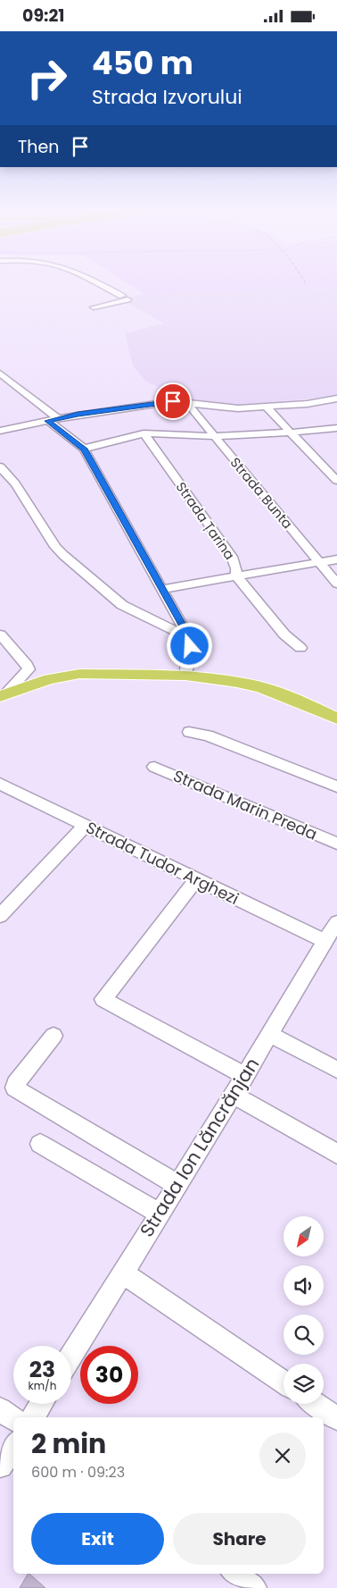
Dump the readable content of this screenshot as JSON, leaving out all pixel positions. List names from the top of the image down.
{
  "streets": {
    "street": [
      "Strada Bunta",
      "Strada Țarina",
      "Strada Marin Preda",
      "Strada Tudor Arghezi",
      "Strada Ion Lăncrănjan"
    ]
  },
  "crossings": [
    ["Strada Tudor Arghezi", "Strada Ion Lăncrănjan"]
  ],
  "north": "bottom left",
  "page": {
    "status": "09:21",
    "turn": ["450 m", "Strada Izvorului"],
    "then": "Then",
    "speed": "23 km/h",
    "limit": "30",
    "heading": ["2 min", "600 m · 09:23"],
    "buttons": ["Exit", "Share"]
  }
}
